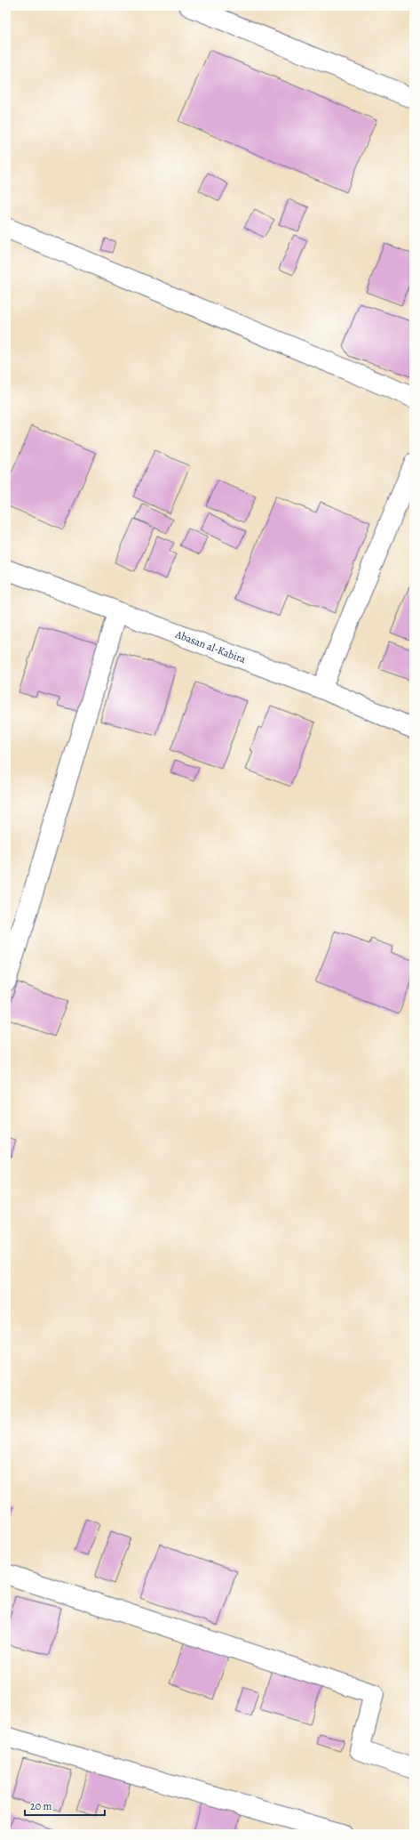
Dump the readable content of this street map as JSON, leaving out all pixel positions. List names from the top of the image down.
{
  "streets": {
    "street": ["Abasan al-Kabira"]
  },
  "scale_bar": "20 m"
}
